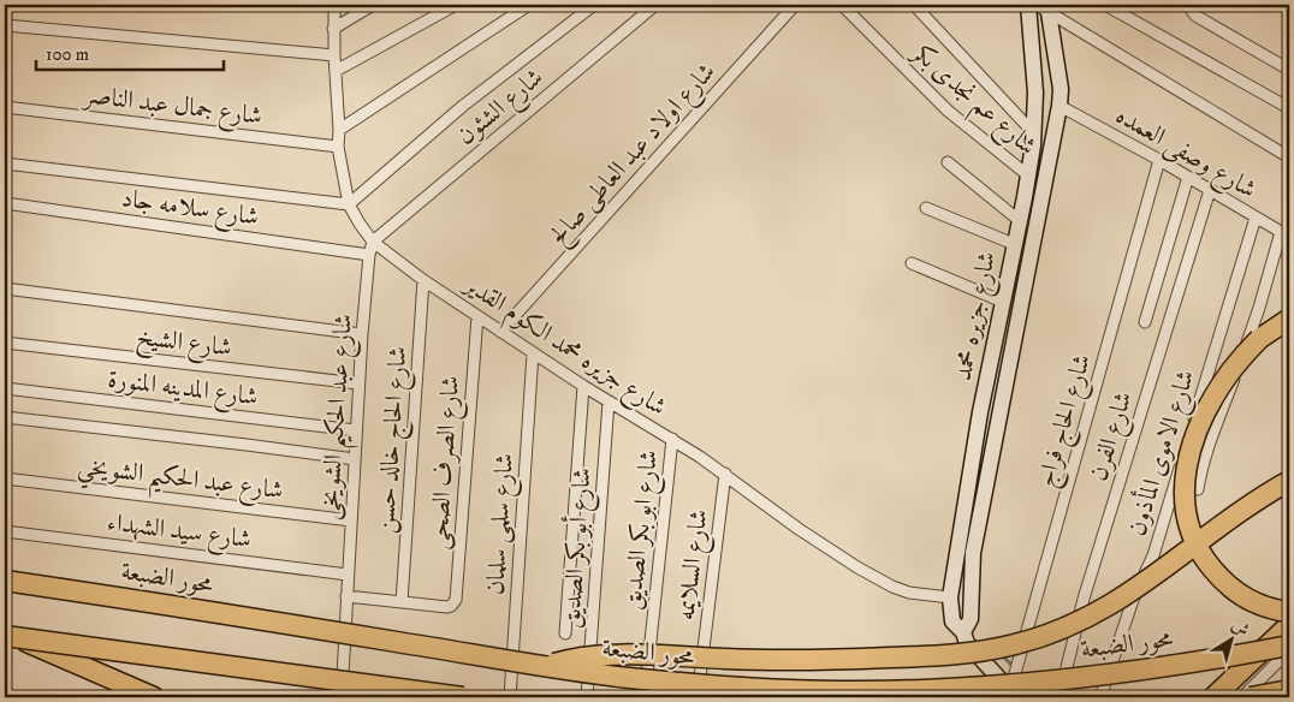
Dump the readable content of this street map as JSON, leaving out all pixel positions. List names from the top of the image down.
{
  "streets": {
    "highway": ["محور الضبعة"],
    "main road": ["شارع جزيره محمد"],
    "street": [
      "شارع عم نجدى بكر",
      "شارع جمال عبد الناصر",
      "شارع الشئون",
      "شارع وصفى العمده",
      "شارع اولاد عبد العاطى صالح",
      "شارع سلامه جاد",
      "شارع الشيخ",
      "شارع جزيره محمد الكوم القدير",
      "شارع المدينه المنورة",
      "شارع عبد الحكيم الشويخى",
      "شارع الحاج فراج",
      "شارع الفرن",
      "شارع الحاج خالد حسن",
      "شارع الاموى المأذون",
      "شارع الصرف الصحى",
      "شارع عبد الحكيم الشويخي",
      "شارع سلمى سلمان",
      "شارع ابو بكر الصديق",
      "شارع سيد الشهداء",
      "شارع أبو بكر الصديق",
      "شارع السلايمه"
    ]
  },
  "crossings": [
    ["شارع عم نجدى بكر", "شارع جزيره محمد"],
    ["شارع جمال عبد الناصر", "شارع جزيره محمد الكوم القدير"],
    ["شارع الشئون", "شارع جزيره محمد الكوم القدير"],
    ["شارع الشئون", "شارع عبد الحكيم الشويخى"],
    ["شارع وصفى العمده", "شارع جزيره محمد"],
    ["شارع وصفى العمده", "شارع الحاج فراج"],
    ["شارع وصفى العمده", "شارع الفرن"],
    ["شارع وصفى العمده", "شارع الاموى المأذون"],
    ["شارع اولاد عبد العاطى صالح", "شارع جزيره محمد الكوم القدير"],
    ["شارع سلامه جاد", "شارع عبد الحكيم الشويخى"],
    ["شارع جزيره محمد", "شارع جزيره محمد الكوم القدير"],
    ["شارع جزيره محمد", "شارع الحاج فراج"],
    ["شارع الشيخ", "شارع عبد الحكيم الشويخى"],
    ["شارع جزيره محمد الكوم القدير", "شارع عبد الحكيم الشويخى"],
    ["شارع جزيره محمد الكوم القدير", "شارع الحاج خالد حسن"],
    ["شارع جزيره محمد الكوم القدير", "شارع الصرف الصحى"],
    ["شارع جزيره محمد الكوم القدير", "شارع سلمى سلمان"],
    ["شارع جزيره محمد الكوم القدير", "شارع ابو بكر الصديق"],
    ["شارع جزيره محمد الكوم القدير", "شارع أبو بكر الصديق"],
    ["شارع جزيره محمد الكوم القدير", "شارع السلايمه"],
    ["شارع المدينه المنورة", "شارع عبد الحكيم الشويخى"],
    ["شارع عبد الحكيم الشويخى", "شارع عبد الحكيم الشويخي"],
    ["شارع عبد الحكيم الشويخى", "شارع سيد الشهداء"],
    ["شارع الحاج خالد حسن", "شارع الصرف الصحى"]
  ],
  "scale_bar": "100 m",
  "north": "top right"
}
